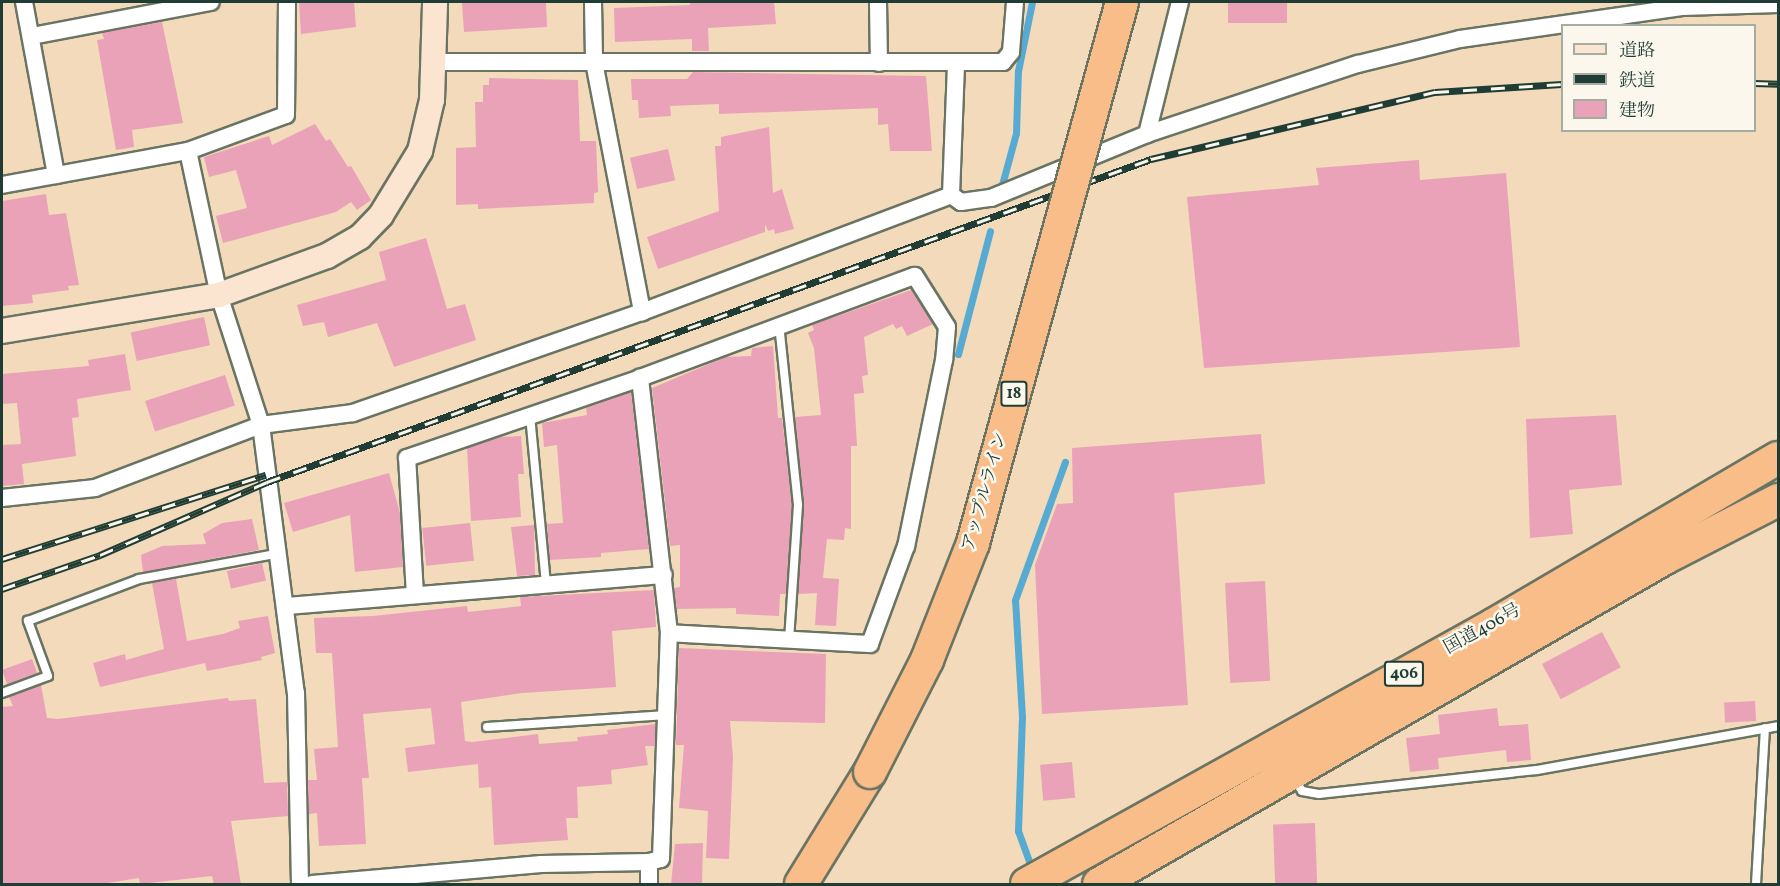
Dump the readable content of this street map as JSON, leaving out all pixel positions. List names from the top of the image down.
{
  "streets": {
    "highway": [
      "18",
      "アップルライン",
      "国道406号",
      "406"
    ]
  },
  "legend": ["道路", "鉄道", "建物"]
}
